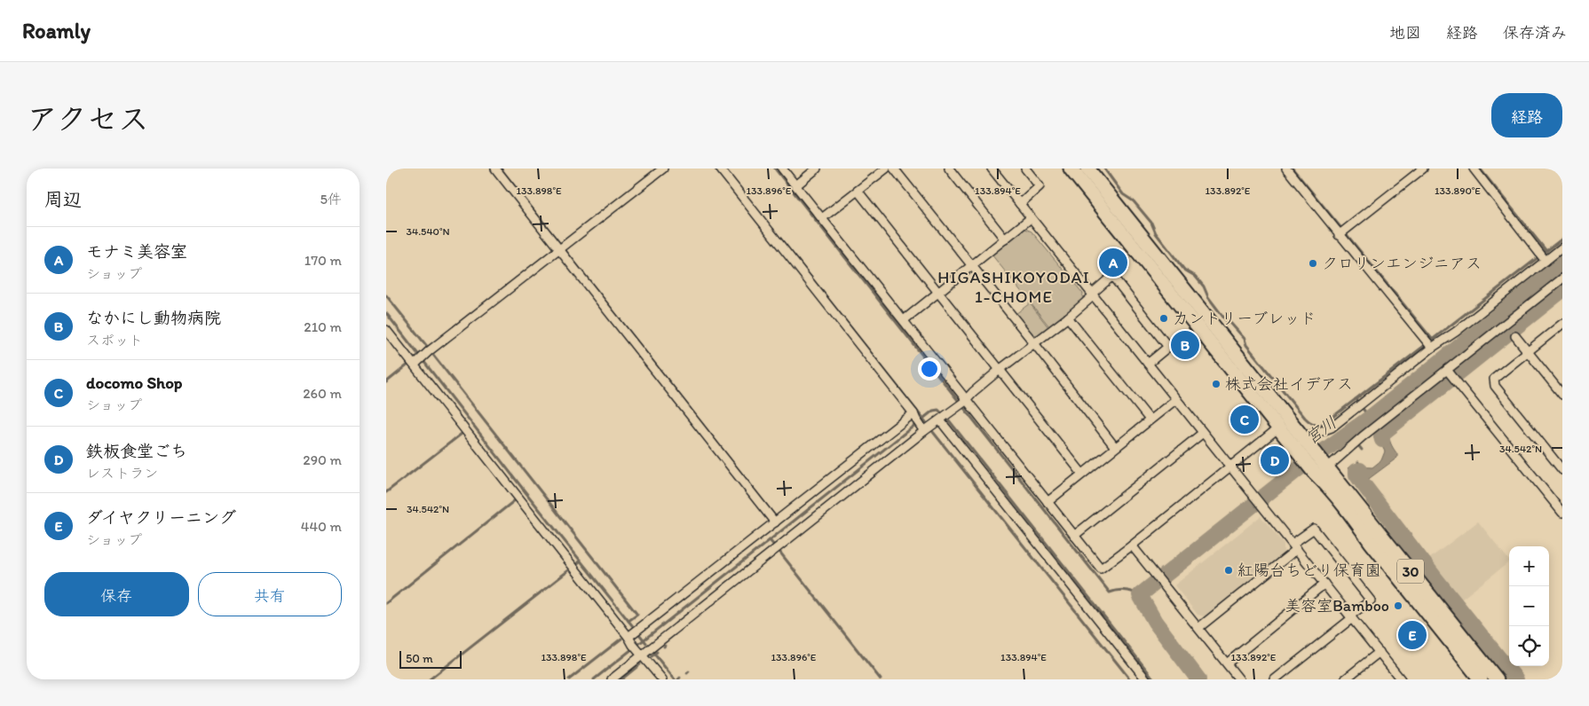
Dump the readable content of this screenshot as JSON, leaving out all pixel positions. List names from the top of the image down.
{
  "streets": {
    "highway": ["30"]
  },
  "districts": ["HIGASHIKOYODAI 1-CHOME"],
  "water": ["宮川"],
  "places": [
    "クロリンエンジニアス",
    "カントリーブレッド",
    "株式会社イデアス",
    "紅陽台ちどり保育園",
    "美容室Bamboo"
  ],
  "scale_bar": "50 m",
  "page": {
    "header": "Roamly",
    "nav": ["地図", "経路", "保存済み"],
    "title": "アクセス",
    "buttons": [
      "経路",
      ["保存", "共有"]
    ],
    "heading": ["周辺", "5件"],
    "list": [
      {
        "mark": "A",
        "name": "モナミ美容室",
        "note": "ショップ",
        "value": "170 m"
      },
      {
        "mark": "B",
        "name": "なかにし動物病院",
        "note": "スポット",
        "value": "210 m"
      },
      {
        "mark": "C",
        "name": "docomo Shop",
        "note": "ショップ",
        "value": "260 m"
      },
      {
        "mark": "D",
        "name": "鉄板食堂ごち",
        "note": "レストラン",
        "value": "290 m"
      },
      {
        "mark": "E",
        "name": "ダイヤクリーニング",
        "note": "ショップ",
        "value": "440 m"
      }
    ],
    "pins": [
      "A",
      "B",
      "C",
      "D",
      "E"
    ],
    "map_buttons": ["+", "−"],
    "scale": "50 m"
  },
  "coordinates": [
    "133.898°E",
    "133.896°E",
    "133.894°E",
    "133.892°E",
    "133.890°E",
    "34.540°N",
    "34.542°N"
  ]
}
